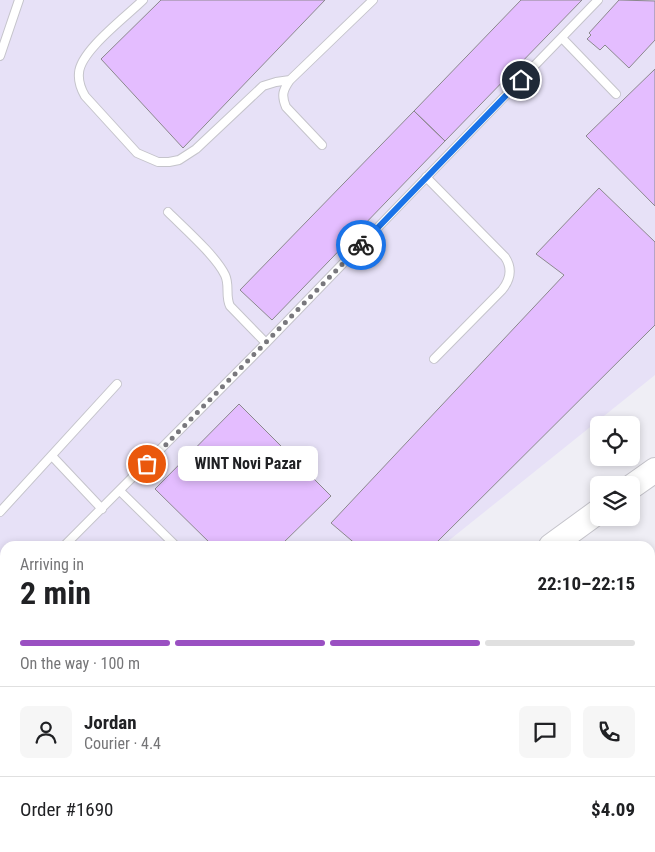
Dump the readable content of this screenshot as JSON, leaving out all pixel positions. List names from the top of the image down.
{
  "places": ["WINT Novi Pazar"],
  "page": {
    "bubble": "WINT Novi Pazar",
    "heading": ["2 min", "Arriving in", "22:10–22:15"],
    "panel": [
      "Jordan",
      "Courier · 4.4",
      "Order #1690",
      "$4.09"
    ],
    "bar": "On the way · 100 m"
  }
}
